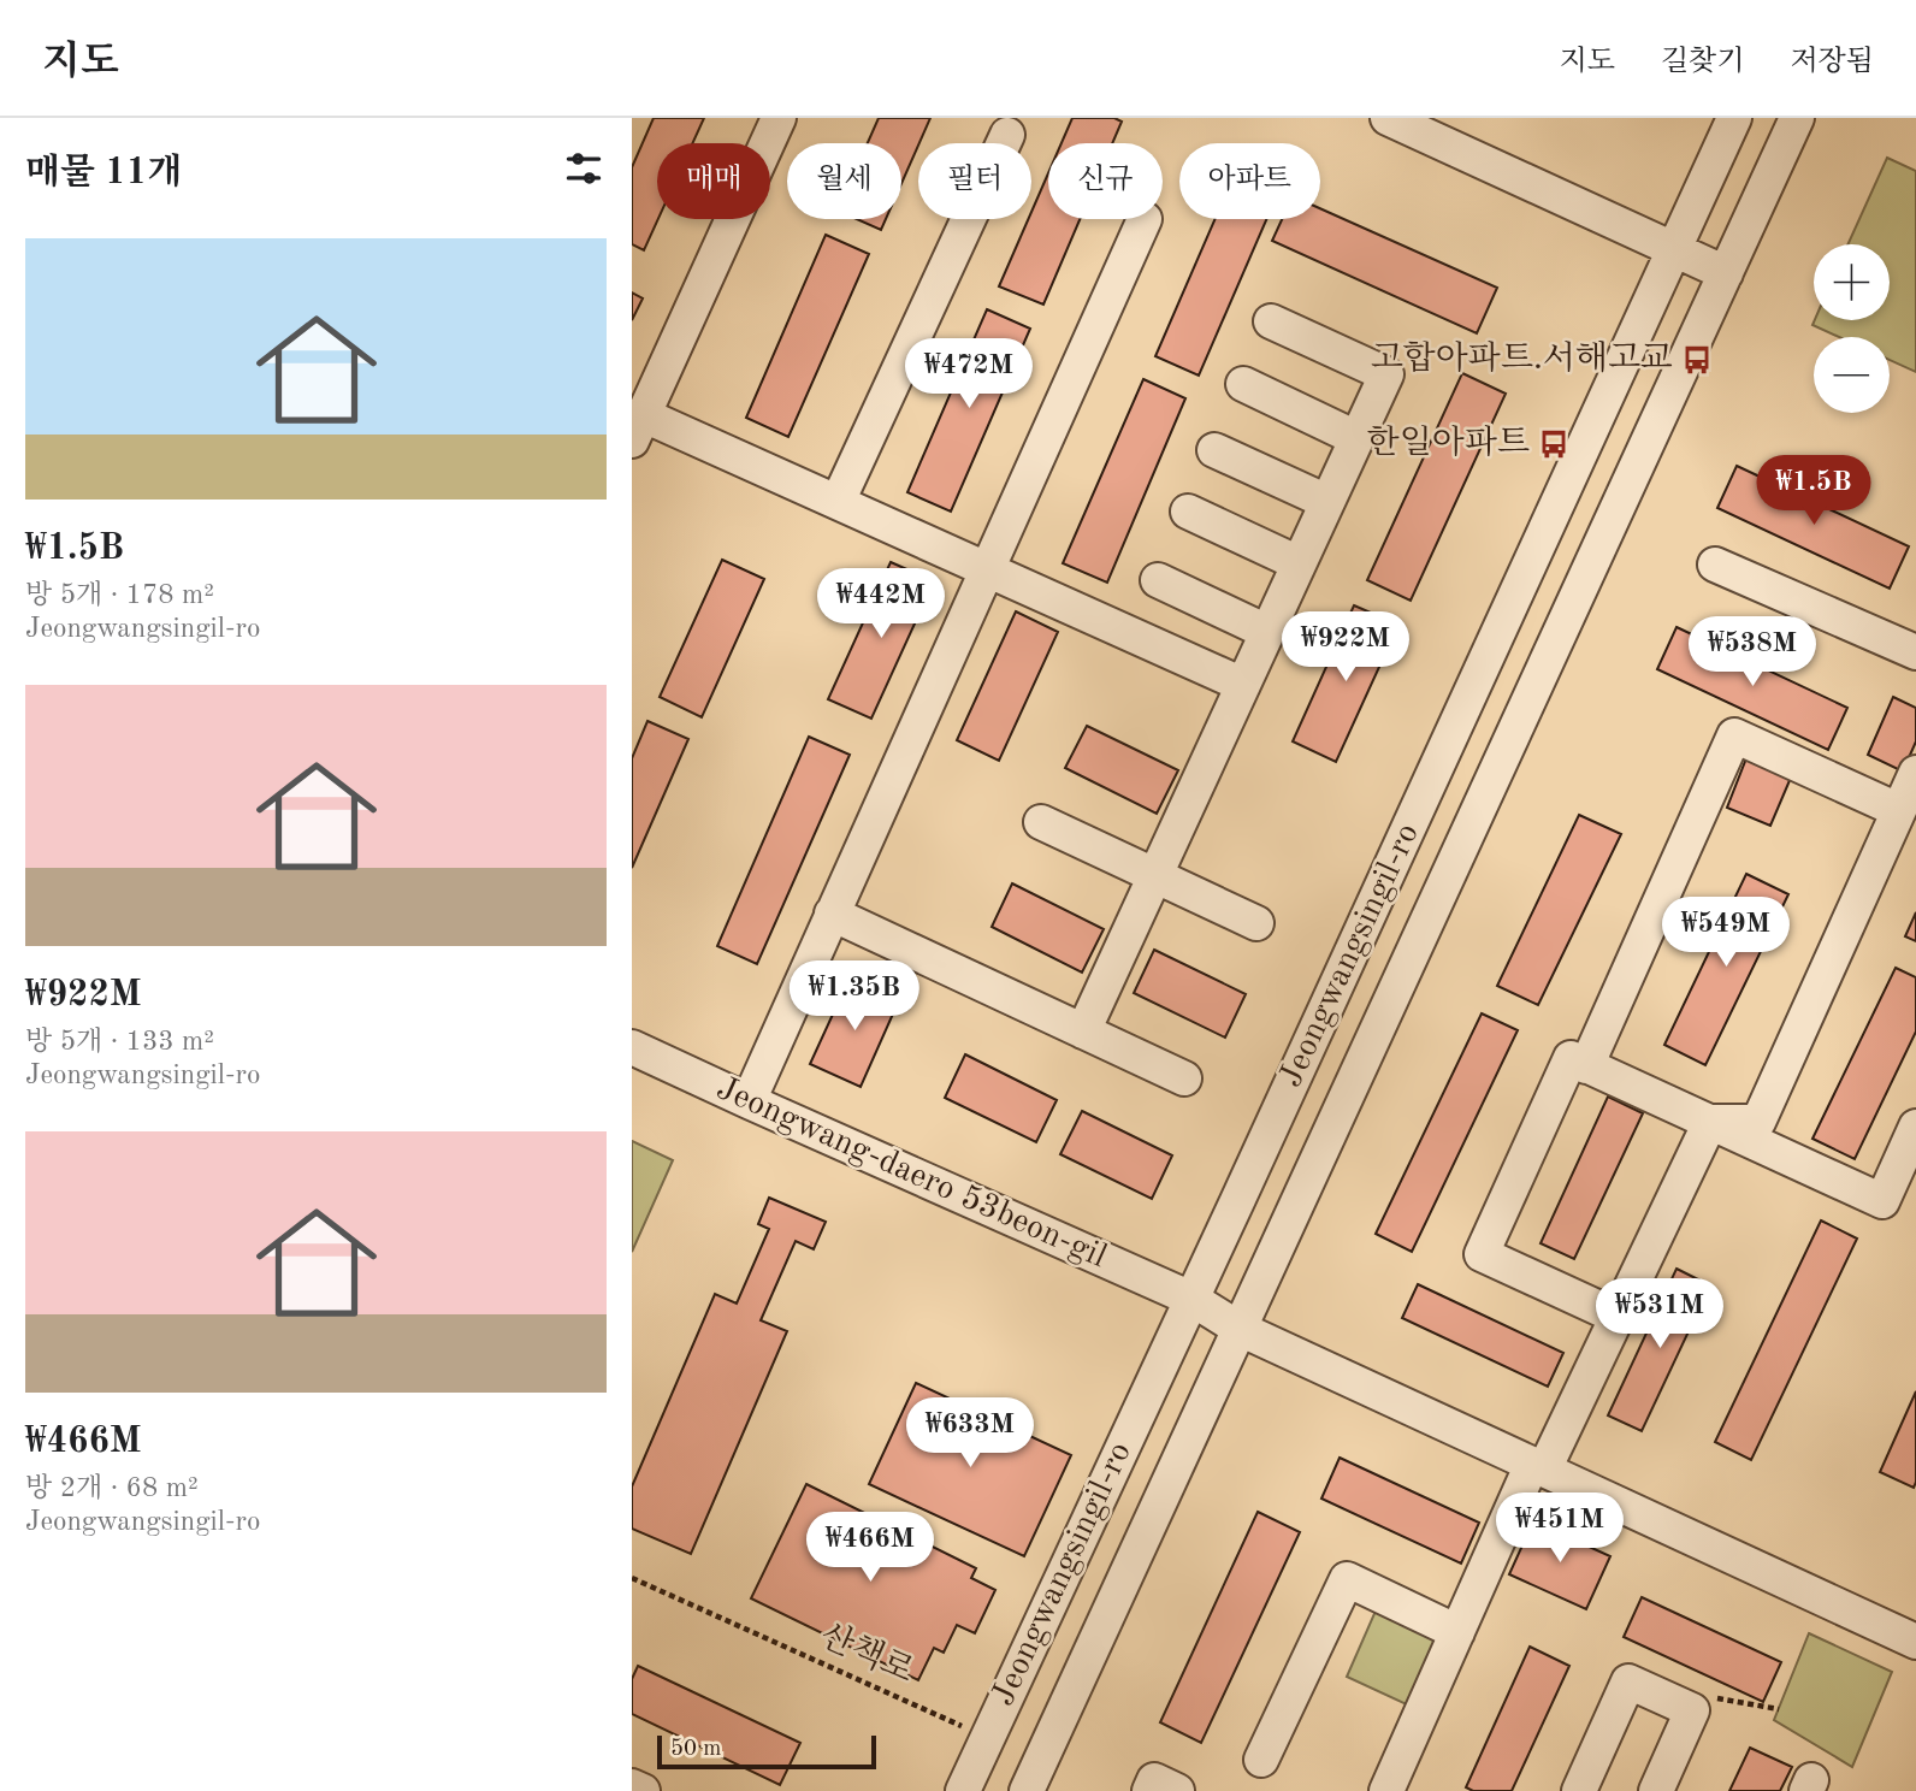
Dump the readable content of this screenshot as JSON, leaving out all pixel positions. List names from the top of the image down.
{
  "streets": {
    "street": ["Jeongwangsingil-ro", "Jeongwang-daero 53beon-gil"],
    "path": ["산책로"]
  },
  "crossings": [
    ["Jeongwangsingil-ro", "Jeongwang-daero 53beon-gil"],
    ["Jeongwangsingil-ro", "산책로"]
  ],
  "places": {
    "bus stop": ["고합아파트.서해고교", "한일아파트"]
  },
  "scale_bar": "50 m",
  "page": {
    "header": "지도",
    "nav": ["지도", "길찾기", "저장됨"],
    "heading": "매물 11개",
    "chip": [
      "매매",
      "월세",
      "필터",
      "신규",
      "아파트"
    ],
    "list": [
      {
        "name": "₩1.5B",
        "note": "방 5개 · 178 m² · Jeongwangsingil-ro"
      },
      {
        "name": "₩922M",
        "note": "방 5개 · 133 m² · Jeongwangsingil-ro"
      },
      {
        "name": "₩466M",
        "note": "방 2개 · 68 m² · Jeongwangsingil-ro"
      }
    ],
    "map_buttons": ["+", "−"],
    "price": [
      "₩472M",
      "₩1.5B",
      "₩442M",
      "₩922M",
      "₩538M",
      "₩549M",
      "₩1.35B",
      "₩531M",
      "₩633M",
      "₩451M",
      "₩466M"
    ],
    "scale": "50 m"
  }
}
